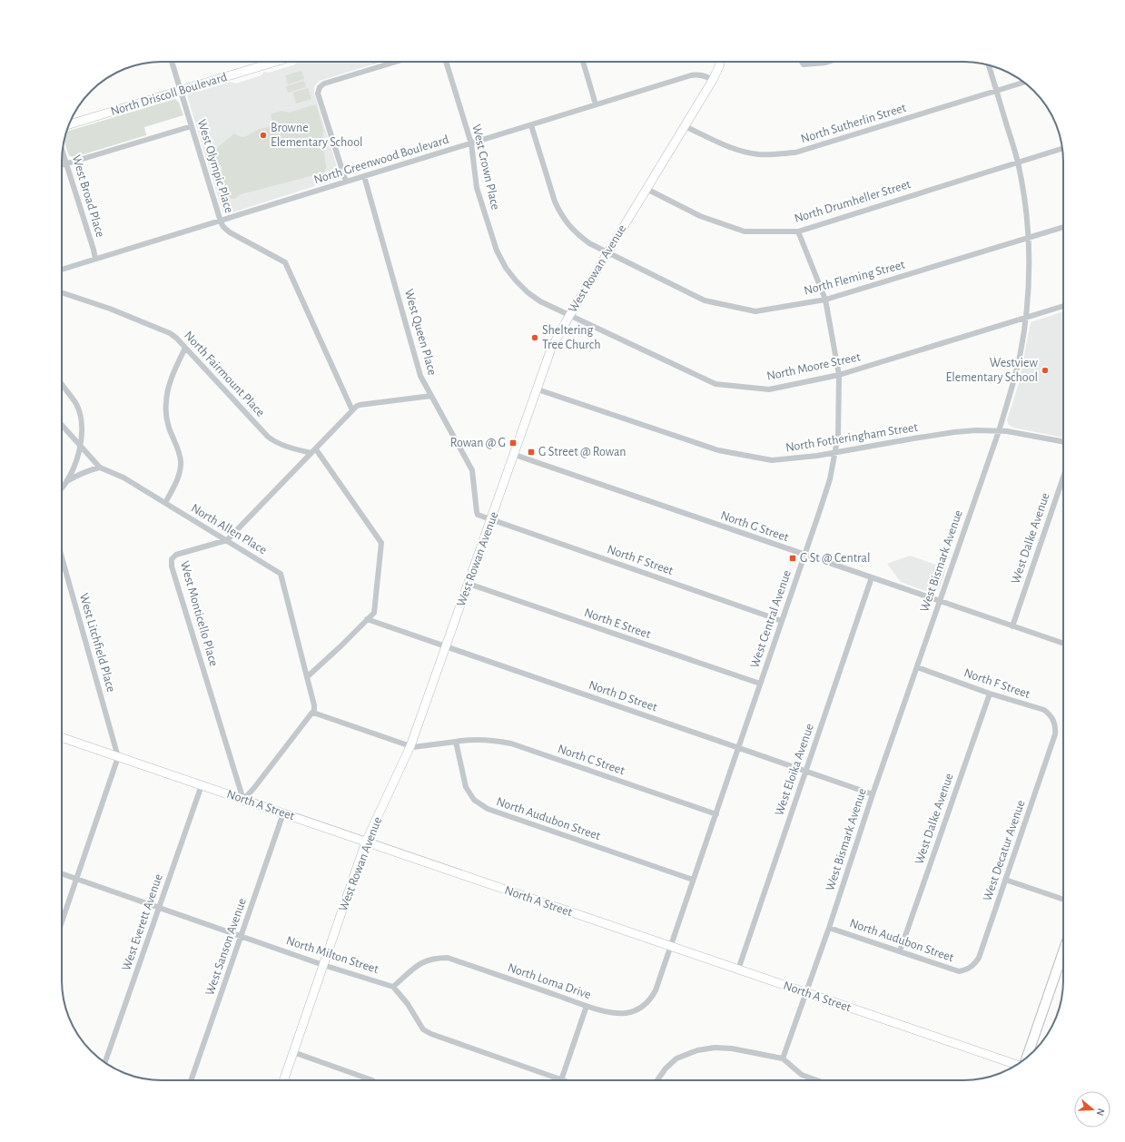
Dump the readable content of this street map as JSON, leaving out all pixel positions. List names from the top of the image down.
{
  "streets": {
    "street": [
      "North Driscoll Boulevard",
      "North Sutherlin Street",
      "North Greenwood Boulevard",
      "West Olympic Place",
      "West Crown Place",
      "West Broad Place",
      "North Drumheller Street",
      "West Rowan Avenue",
      "North Fleming Street",
      "West Queen Place",
      "North Moore Street",
      "North Fairmount Place",
      "North Fotheringham Street",
      "North G Street",
      "North Allen Place",
      "West Dalke Avenue",
      "North F Street",
      "West Bismark Avenue",
      "West Monticello Place",
      "West Central Avenue",
      "North E Street",
      "West Litchfield Place",
      "North D Street",
      "North C Street",
      "West Eloika Avenue",
      "North A Street",
      "North Audubon Street",
      "West Decatur Avenue",
      "West Everett Avenue",
      "West Sanson Avenue",
      "North Milton Street",
      "North Loma Drive"
    ]
  },
  "crossings": [
    ["North Driscoll Boulevard", "West Olympic Place"],
    ["North Sutherlin Street", "West Rowan Avenue"],
    ["North Sutherlin Street", "West Bismark Avenue"],
    ["North Greenwood Boulevard", "West Olympic Place"],
    ["North Greenwood Boulevard", "West Crown Place"],
    ["North Greenwood Boulevard", "West Broad Place"],
    ["North Greenwood Boulevard", "West Rowan Avenue"],
    ["North Greenwood Boulevard", "North Fleming Street"],
    ["North Greenwood Boulevard", "West Queen Place"],
    ["West Olympic Place", "West Monticello Place"],
    ["West Crown Place", "West Rowan Avenue"],
    ["West Crown Place", "North Moore Street"],
    ["North Drumheller Street", "West Rowan Avenue"],
    ["North Drumheller Street", "West Bismark Avenue"],
    ["North Drumheller Street", "West Central Avenue"],
    ["West Rowan Avenue", "North Fleming Street"],
    ["West Rowan Avenue", "West Queen Place"],
    ["West Rowan Avenue", "North Moore Street"],
    ["West Rowan Avenue", "North Fotheringham Street"],
    ["West Rowan Avenue", "North G Street"],
    ["West Rowan Avenue", "North F Street"],
    ["West Rowan Avenue", "North E Street"],
    ["West Rowan Avenue", "North D Street"],
    ["West Rowan Avenue", "North A Street"],
    ["West Rowan Avenue", "North Milton Street"],
    ["North Fleming Street", "West Bismark Avenue"],
    ["North Fleming Street", "West Central Avenue"],
    ["West Queen Place", "North F Street"],
    ["North Moore Street", "West Bismark Avenue"],
    ["North Moore Street", "West Central Avenue"],
    ["North Fairmount Place", "West Monticello Place"],
    ["North Fotheringham Street", "West Bismark Avenue"],
    ["North Fotheringham Street", "West Central Avenue"],
    ["North G Street", "West Dalke Avenue"],
    ["North G Street", "West Bismark Avenue"],
    ["North G Street", "West Central Avenue"],
    ["North G Street", "West Eloika Avenue"],
    ["North Allen Place", "West Monticello Place"],
    ["West Dalke Avenue", "North F Street"],
    ["West Dalke Avenue", "North Audubon Street"],
    ["North F Street", "West Bismark Avenue"],
    ["North F Street", "West Central Avenue"],
    ["North F Street", "West Decatur Avenue"],
    ["West Bismark Avenue", "North D Street"],
    ["West Bismark Avenue", "North A Street"],
    ["West Bismark Avenue", "North Audubon Street"],
    ["West Monticello Place", "North A Street"],
    ["West Central Avenue", "North E Street"],
    ["West Central Avenue", "North D Street"],
    ["West Central Avenue", "North C Street"],
    ["West Central Avenue", "North A Street"],
    ["West Central Avenue", "North Audubon Street"],
    ["West Central Avenue", "North Loma Drive"],
    ["West Litchfield Place", "North A Street"],
    ["North D Street", "West Eloika Avenue"],
    ["North C Street", "North Audubon Street"],
    ["West Eloika Avenue", "North A Street"],
    ["North A Street", "West Everett Avenue"],
    ["North A Street", "West Sanson Avenue"],
    ["North A Street", "North Loma Drive"],
    ["North Audubon Street", "West Decatur Avenue"],
    ["West Everett Avenue", "North Milton Street"],
    ["West Sanson Avenue", "North Milton Street"],
    ["North Milton Street", "North Loma Drive"]
  ],
  "places": {
    "other": ["Browne Elementary School", "Sheltering Tree Church", "Westview Elementary School"],
    "transit": ["Rowan @ G", "G Street @ Rowan", "G St @ Central"]
  },
  "north": "right"
}
